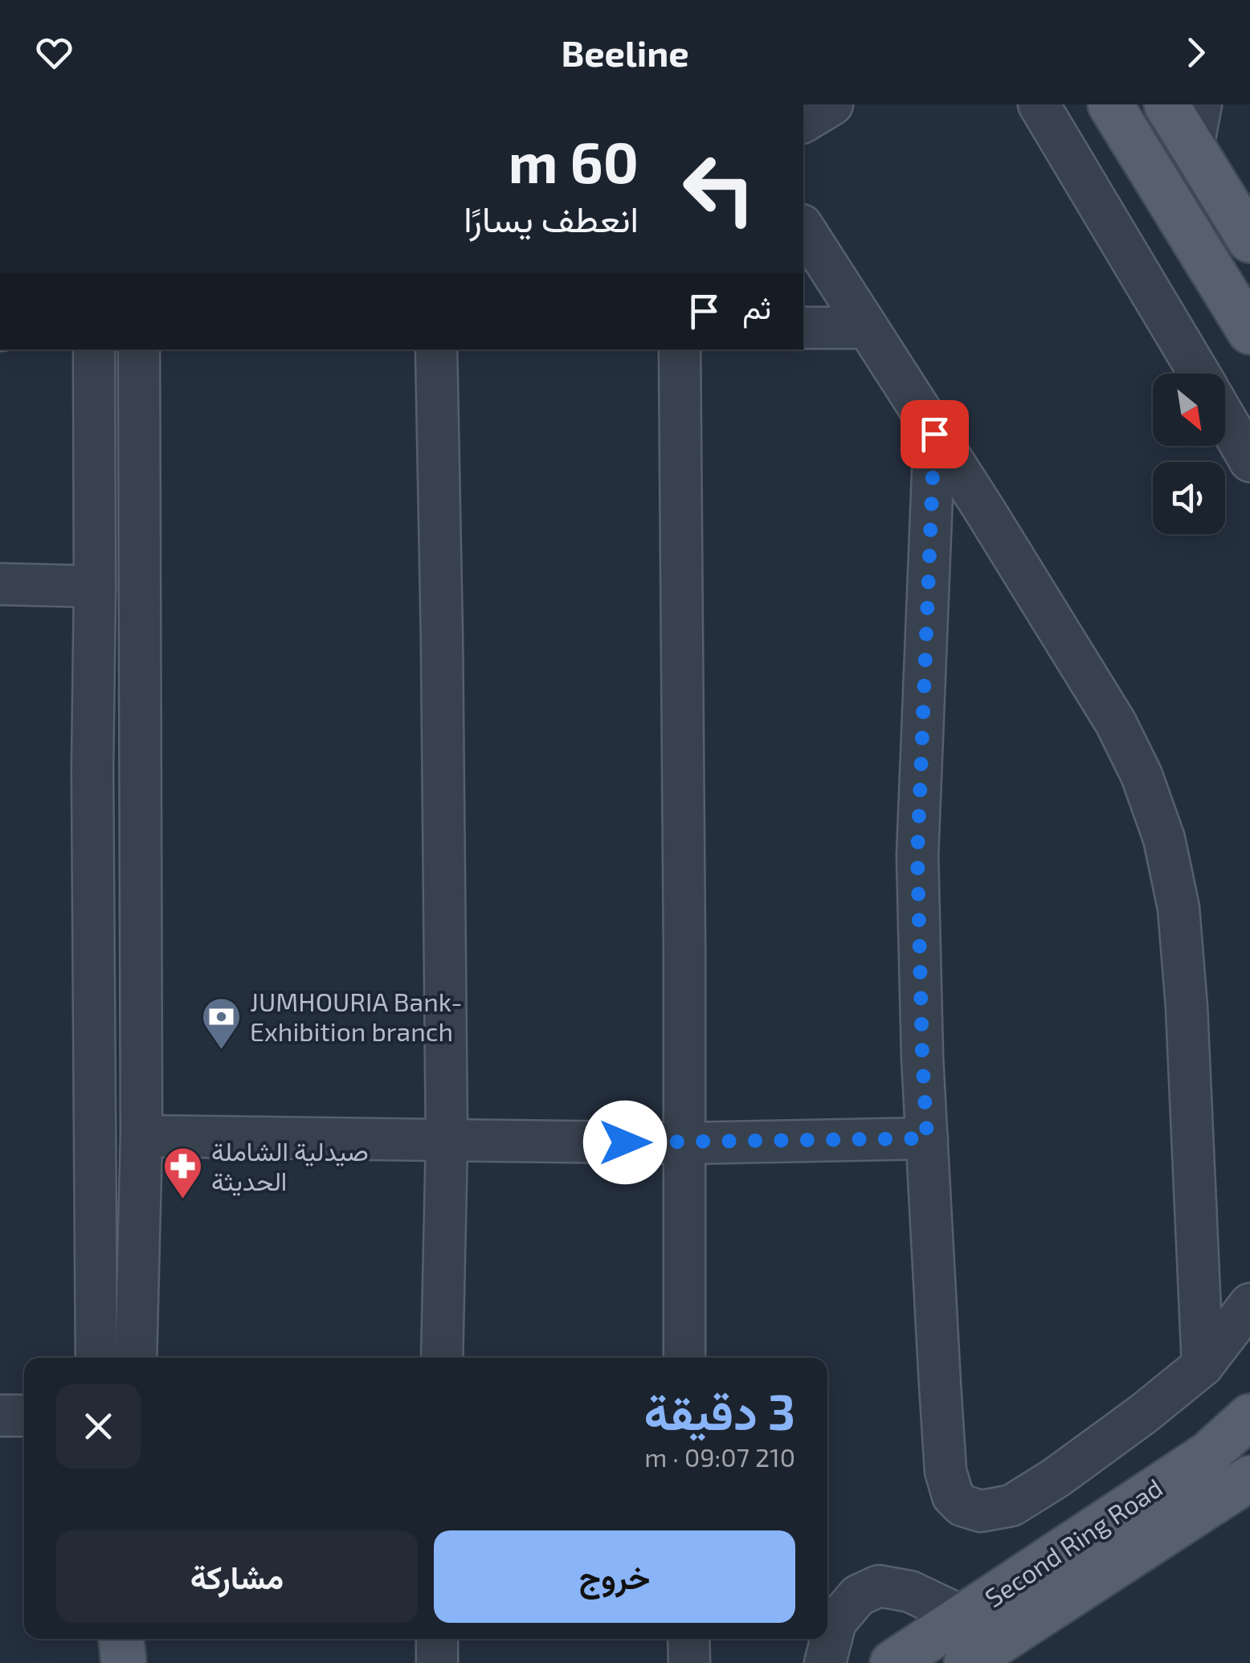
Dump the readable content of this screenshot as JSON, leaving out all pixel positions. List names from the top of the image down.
{
  "streets": {
    "main road": ["Second Ring Road"]
  },
  "places": {
    "bank": ["JUMHOURIA Bank- Exhibition branch"],
    "pharmacy": ["صيدلية الشاملة الحديثة"]
  },
  "north": "bottom right",
  "page": {
    "header": "Beeline",
    "turn": ["60 m", "انعطف يسارًا"],
    "then": "ثم",
    "heading": ["3 دقيقة", "210 m · 09:07"],
    "buttons": ["خروج", "مشاركة"]
  }
}
